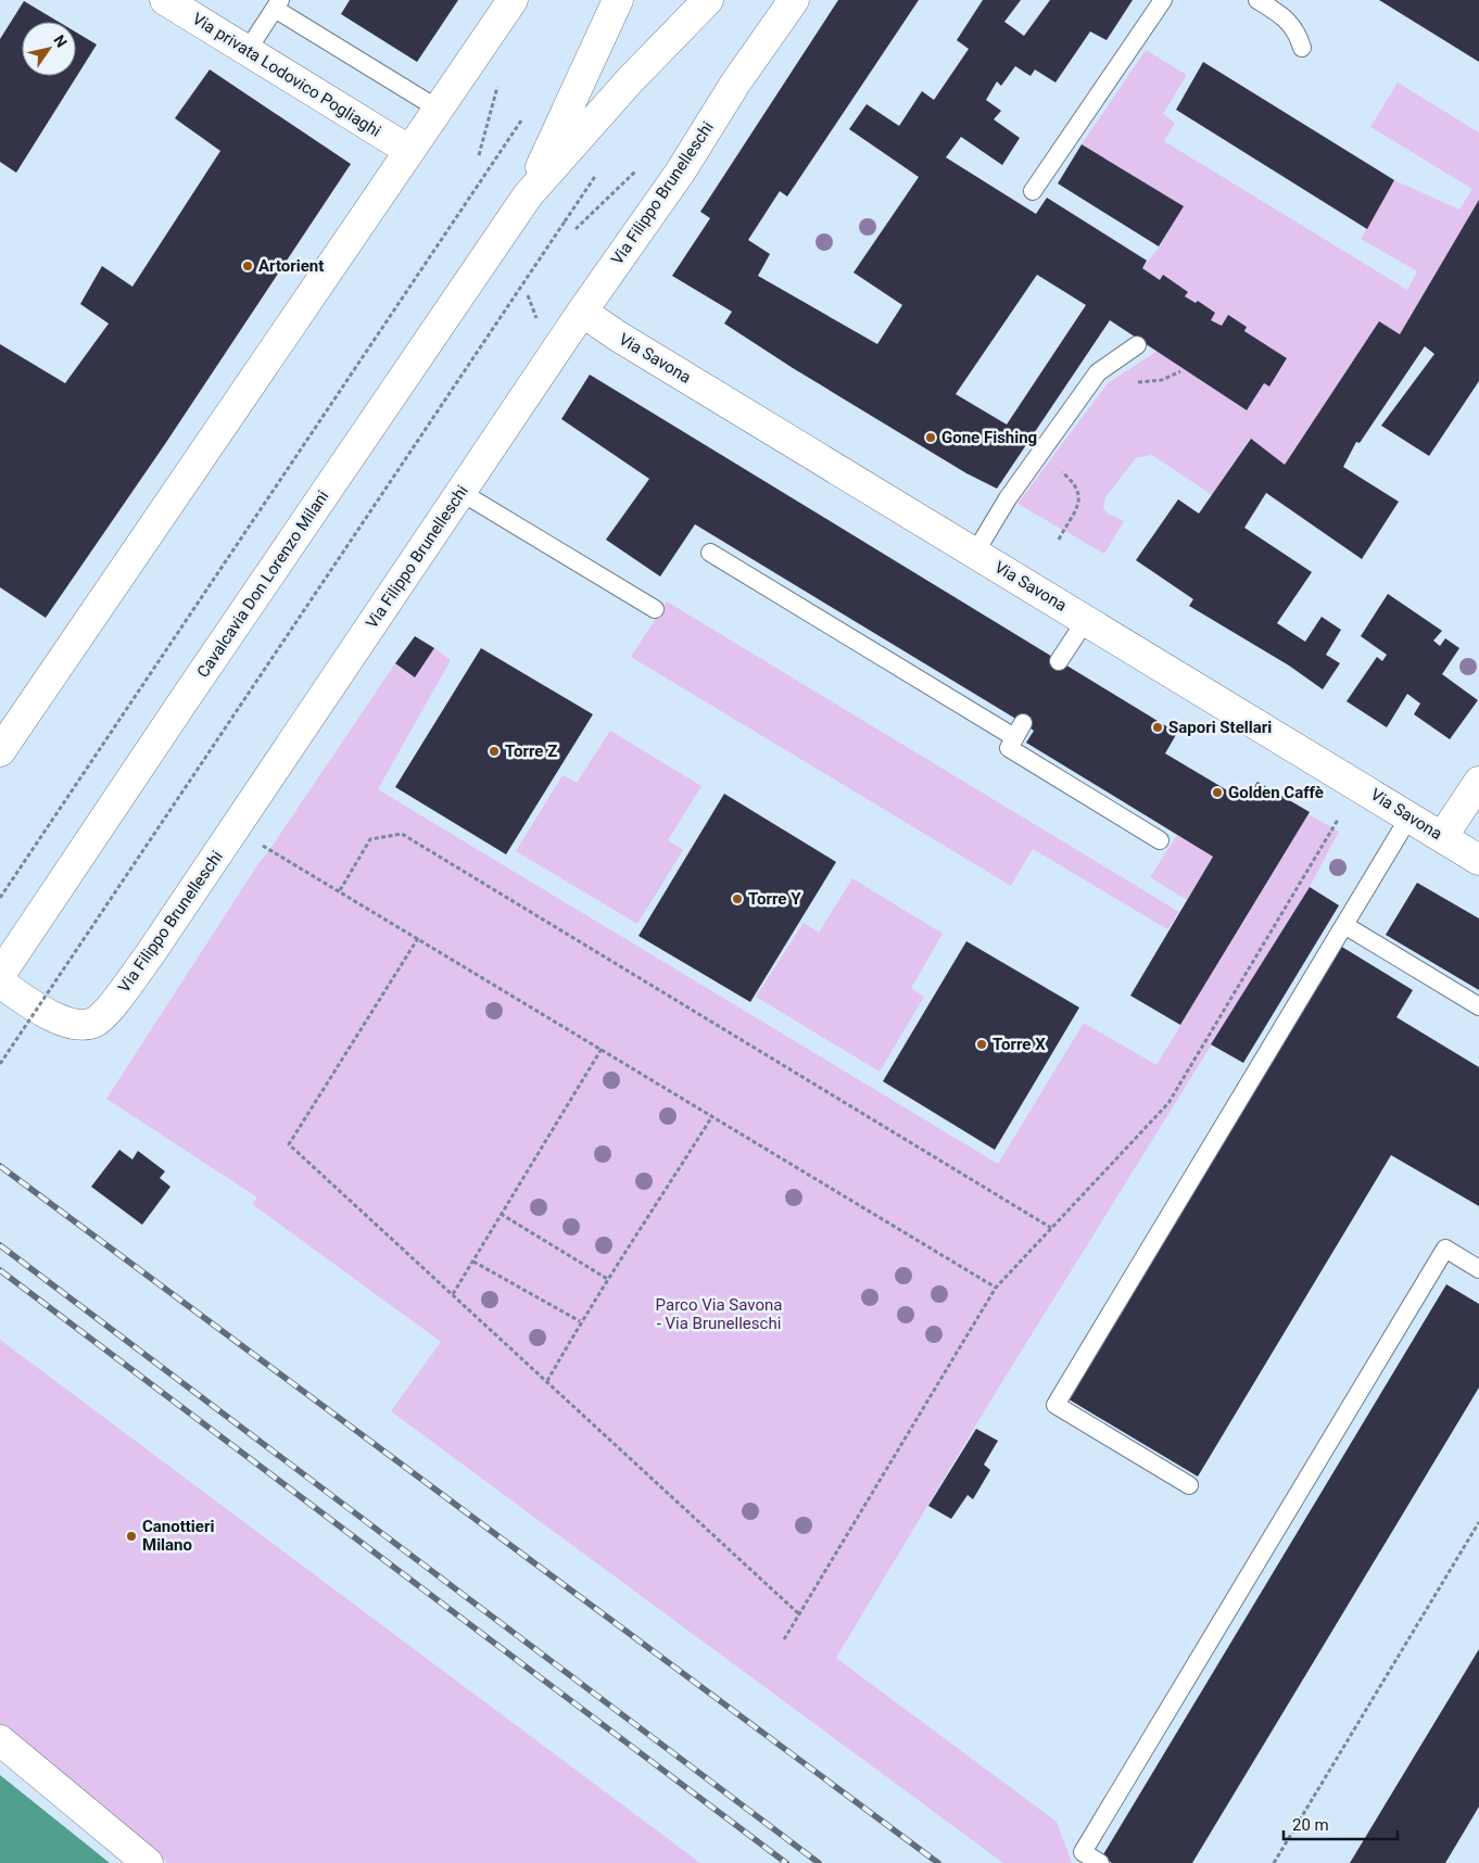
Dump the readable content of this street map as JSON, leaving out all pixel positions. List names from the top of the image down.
{
  "streets": {
    "street": [
      "Via privata Lodovico Pogliaghi",
      "Via Filippo Brunelleschi",
      "Via Savona",
      "Cavalcavia Don Lorenzo Milani"
    ]
  },
  "crossings": [
    ["Via Filippo Brunelleschi", "Via Savona"]
  ],
  "parks": ["Parco Via Savona - Via Brunelleschi"],
  "places": [
    "Artorient",
    "Gone Fishing",
    "Sapori Stellari",
    "Torre Z",
    "Golden Caffè",
    "Torre Y",
    "Torre X",
    "Canottieri Milano"
  ],
  "scale_bar": "20 m",
  "north": "top right"
}
